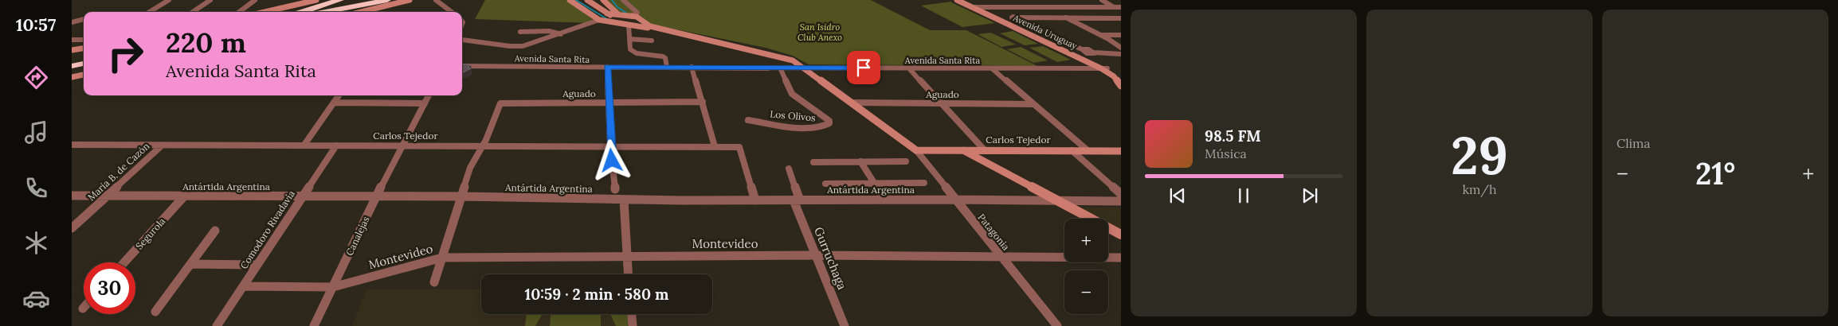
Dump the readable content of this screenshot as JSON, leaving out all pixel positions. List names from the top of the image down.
{
  "streets": {
    "main road": ["Avenida Uruguay", "Carlos Tejedor"],
    "street": [
      "Avenida Santa Rita",
      "Aguado",
      "Los Olivos",
      "María B. de Cazón",
      "Antártida Argentina",
      "Comodoro Rivadavia",
      "Patagonia",
      "Segurola",
      "Canalejas",
      "Montevideo",
      "Gurruchaga"
    ]
  },
  "crossings": [
    ["Avenida Uruguay", "Avenida Santa Rita"],
    ["Avenida Santa Rita", "Los Olivos"],
    ["Aguado", "Carlos Tejedor"],
    ["Carlos Tejedor", "María B. de Cazón"],
    ["Carlos Tejedor", "Antártida Argentina"],
    ["Carlos Tejedor", "Comodoro Rivadavia"],
    ["Carlos Tejedor", "Patagonia"],
    ["Carlos Tejedor", "Canalejas"],
    ["María B. de Cazón", "Antártida Argentina"],
    ["Antártida Argentina", "Comodoro Rivadavia"],
    ["Antártida Argentina", "Patagonia"],
    ["Antártida Argentina", "Segurola"],
    ["Antártida Argentina", "Canalejas"],
    ["Antártida Argentina", "Gurruchaga"],
    ["Patagonia", "Montevideo"],
    ["Canalejas", "Montevideo"],
    ["Montevideo", "Gurruchaga"]
  ],
  "parks": ["San Isidro Club Anexo"],
  "page": {
    "tabs": "10:57",
    "tile": [
      ["29", "km/h"],
      "Clima"
    ],
    "turn": ["220 m", "Avenida Santa Rita"],
    "song": ["98.5 FM", "Música"],
    "heat": ["−", "21°", "+"],
    "map_buttons": ["+", "−"],
    "limit": "30",
    "trip": "10:59 · 2 min · 580 m"
  }
}
